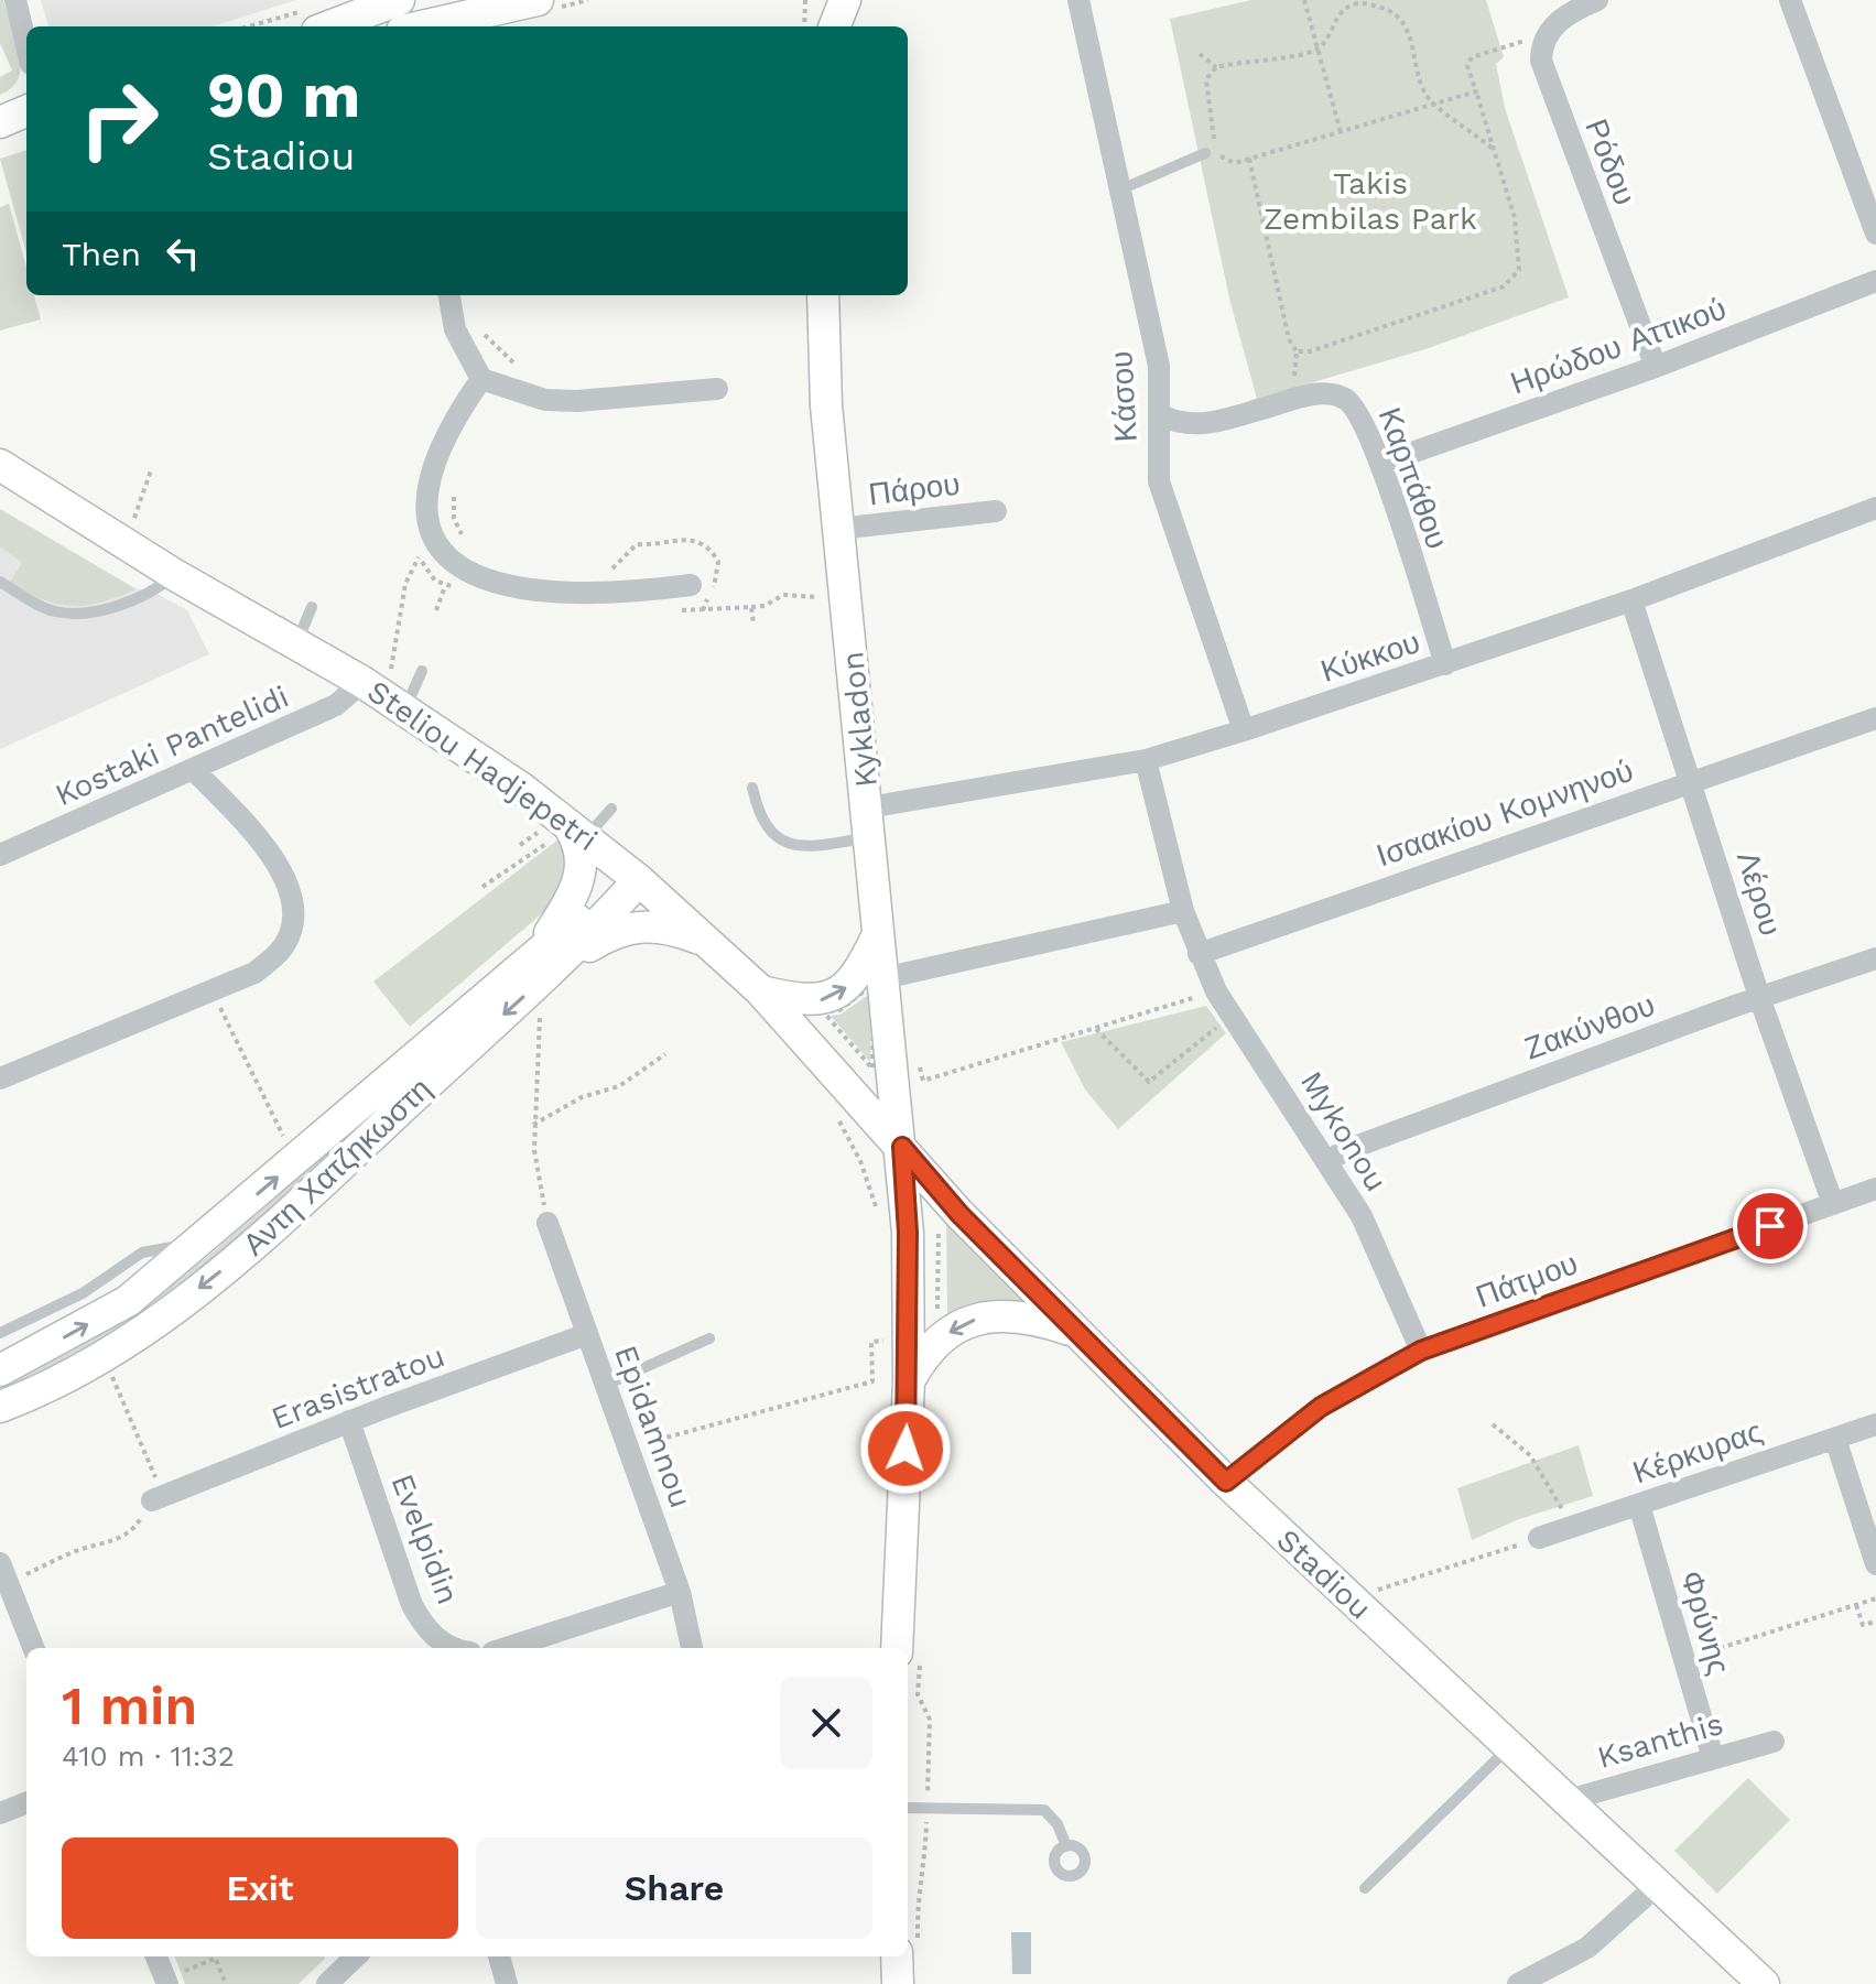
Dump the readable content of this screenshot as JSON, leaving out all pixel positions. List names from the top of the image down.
{
  "streets": {
    "main road": [
      "Kykladon",
      "Steliou Hadjepetri",
      "Αντη Χατζηκωστη",
      "Stadiou"
    ],
    "street": [
      "Ρόδου",
      "Ηρώδου Αττικού",
      "Κάσου",
      "Καρπάθου",
      "Πάρου",
      "Κύκκου",
      "Kostaki Pantelidi",
      "Ισαακίου Κομνηνού",
      "Λέρου",
      "Ζακύνθου",
      "Mykonou",
      "Πάτμου",
      "Erasistratou",
      "Epidamnou",
      "Κέρκυρας",
      "Evelpidin",
      "Φρύνης",
      "Ksanthis"
    ]
  },
  "crossings": [
    ["Ρόδου", "Ηρώδου Αττικού"],
    ["Ηρώδου Αττικού", "Καρπάθου"],
    ["Κάσου", "Καρπάθου"],
    ["Κάσου", "Κύκκου"],
    ["Καρπάθου", "Κύκκου"],
    ["Πάρου", "Kykladon"],
    ["Κύκκου", "Kykladon"],
    ["Κύκκου", "Λέρου"],
    ["Kykladon", "Steliou Hadjepetri"],
    ["Kykladon", "Stadiou"],
    ["Kostaki Pantelidi", "Steliou Hadjepetri"],
    ["Steliou Hadjepetri", "Αντη Χατζηκωστη"],
    ["Steliou Hadjepetri", "Stadiou"],
    ["Ισαακίου Κομνηνού", "Λέρου"],
    ["Ισαακίου Κομνηνού", "Mykonou"],
    ["Λέρου", "Ζακύνθου"],
    ["Λέρου", "Πάτμου"],
    ["Ζακύνθου", "Mykonou"],
    ["Mykonou", "Πάτμου"],
    ["Πάτμου", "Stadiou"],
    ["Erasistratou", "Epidamnou"],
    ["Erasistratou", "Evelpidin"],
    ["Κέρκυρας", "Φρύνης"],
    ["Stadiou", "Ksanthis"],
    ["Φρύνης", "Ksanthis"]
  ],
  "parks": ["Takis Zembilas Park"],
  "page": {
    "turn": ["90 m", "Stadiou"],
    "then": "Then",
    "heading": ["1 min", "410 m · 11:32"],
    "buttons": ["Exit", "Share"]
  }
}
